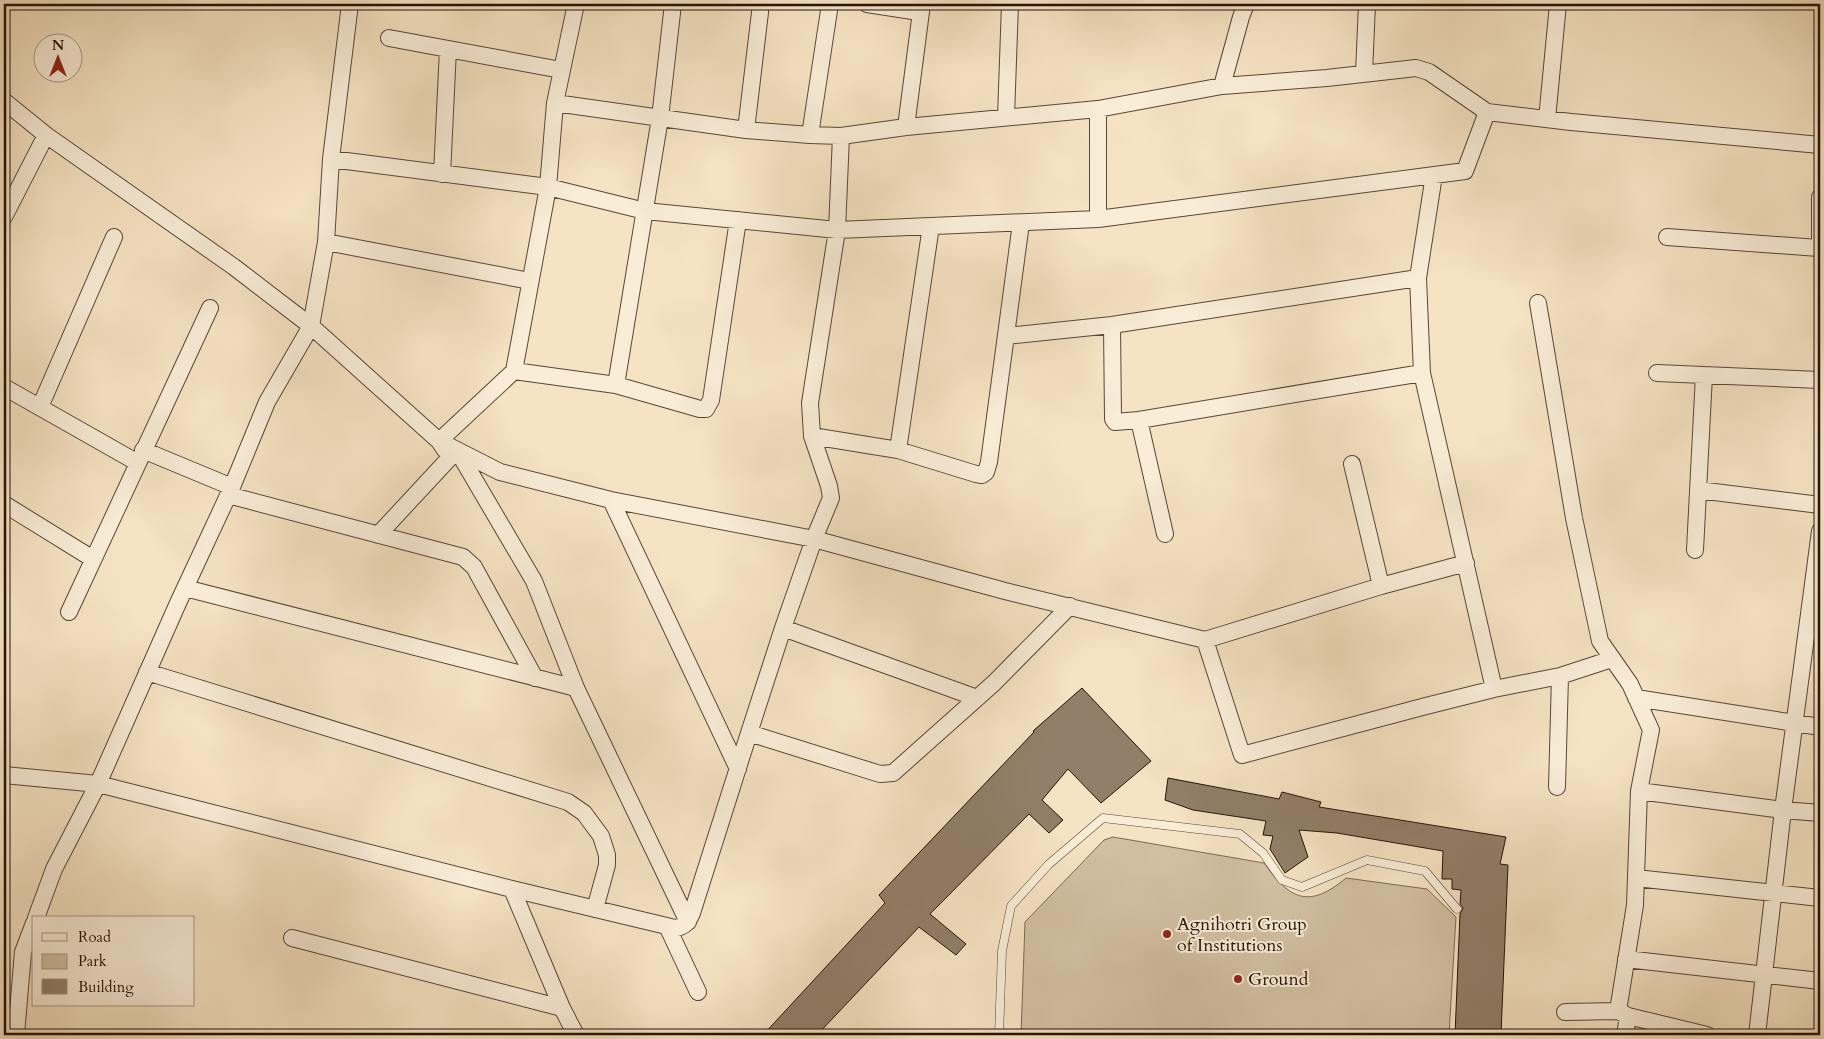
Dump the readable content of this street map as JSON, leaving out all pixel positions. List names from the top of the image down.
{
  "places": ["Agnihotri Group of Institutions", "Ground"],
  "legend": ["Road", "Park", "Building"],
  "north": "top"
}
